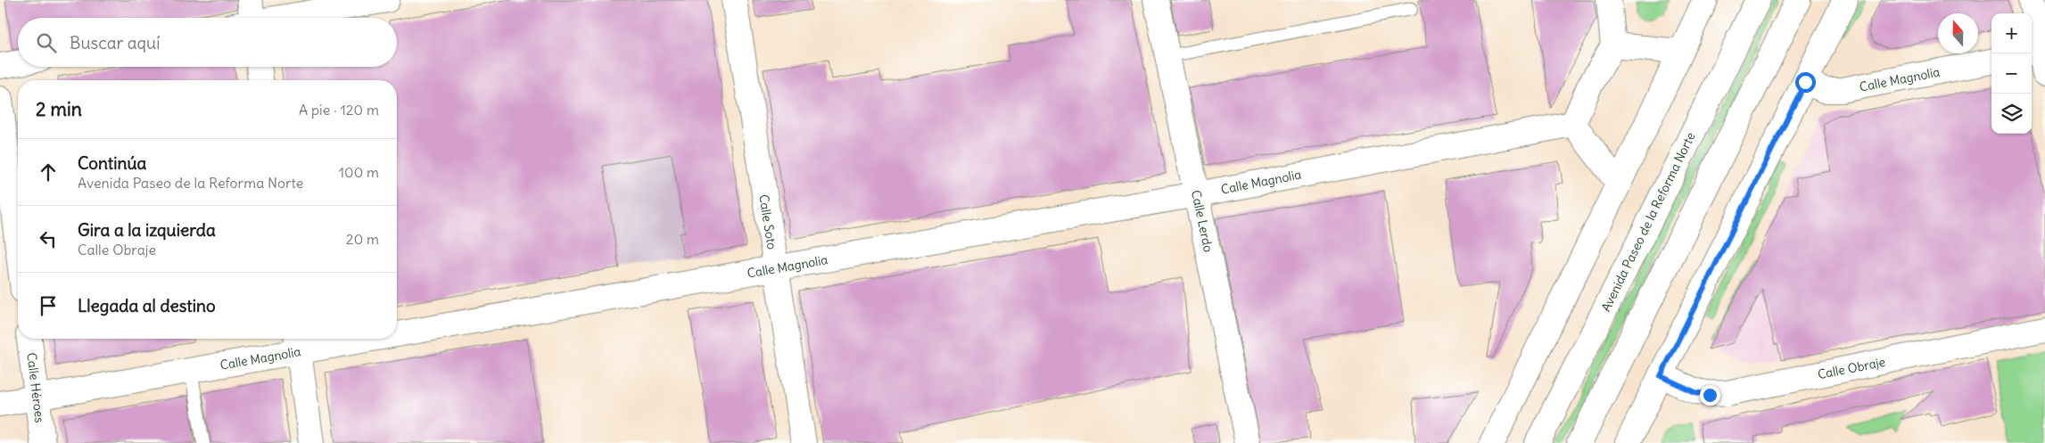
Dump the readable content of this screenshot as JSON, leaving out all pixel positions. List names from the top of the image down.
{
  "streets": {
    "street": [
      "Calle Magnolia",
      "Calle Lerdo",
      "Calle Soto",
      "Avenida Paseo de la Reforma Norte",
      "Calle Obraje",
      "Calle Héroes"
    ]
  },
  "crossings": [
    ["Calle Magnolia", "Calle Lerdo"],
    ["Calle Magnolia", "Calle Soto"],
    ["Calle Magnolia", "Calle Héroes"]
  ],
  "north": "top",
  "page": {
    "map_buttons": ["+", "−"],
    "search": "Buscar aquí",
    "heading": ["2 min", "A pie · 120 m"],
    "list": [
      ["Continúa", "Avenida Paseo de la Reforma Norte", "100 m"],
      ["Gira a la izquierda", "Calle Obraje", "20 m"],
      "Llegada al destino"
    ]
  }
}
